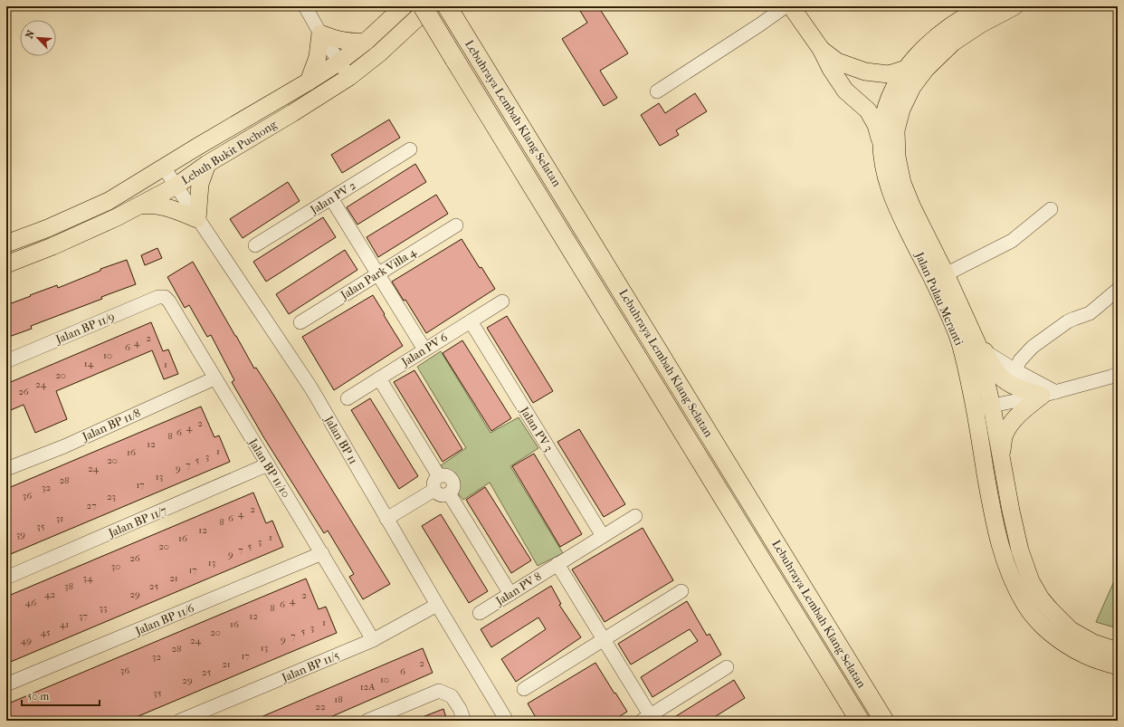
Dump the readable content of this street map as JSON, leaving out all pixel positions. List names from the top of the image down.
{
  "streets": {
    "highway": ["Lebuhraya Lembah Klang Selatan"],
    "main road": ["Lebuh Bukit Puchong", "Jalan Pulau Meranti"],
    "street": [
      "Jalan PV 2",
      "Jalan Park Villa 4",
      "Jalan BP 11/9",
      "Jalan PV 6",
      "Jalan BP 11/8",
      "Jalan PV 3",
      "Jalan BP 11",
      "Jalan BP 11/10",
      "Jalan BP 11/7",
      "Jalan PV 8",
      "Jalan BP 11/6",
      "Jalan BP 11/5"
    ]
  },
  "crossings": [
    ["Lebuh Bukit Puchong", "Jalan BP 11"],
    ["Jalan BP 11/9", "Jalan BP 11/10"],
    ["Jalan PV 6", "Jalan PV 3"],
    ["Jalan BP 11/8", "Jalan BP 11/10"],
    ["Jalan PV 3", "Jalan PV 8"],
    ["Jalan BP 11", "Jalan BP 11/5"],
    ["Jalan BP 11/10", "Jalan BP 11/7"],
    ["Jalan BP 11/10", "Jalan BP 11/6"],
    ["Jalan BP 11/10", "Jalan BP 11/5"]
  ],
  "house_numbers": [
    "2",
    "4",
    "6",
    "10",
    "14",
    "1",
    "20",
    "24",
    "26",
    "2",
    "4",
    "6",
    "8",
    "12",
    "1",
    "16",
    "3",
    "20",
    "5",
    "7",
    "24",
    "9",
    "13",
    "28",
    "17",
    "32",
    "36",
    "23",
    "27",
    "2",
    "4",
    "31",
    "6",
    "8",
    "35",
    "12",
    "39",
    "1",
    "16",
    "3",
    "20",
    "5",
    "7",
    "9",
    "26",
    "13",
    "30",
    "17",
    "34",
    "21",
    "38",
    "25",
    "42",
    "29",
    "2",
    "4",
    "46",
    "6",
    "33",
    "8",
    "37",
    "12",
    "1",
    "41",
    "16",
    "3",
    "5",
    "45",
    "20",
    "7",
    "9",
    "49",
    "24",
    "13",
    "28",
    "17",
    "32",
    "2",
    "21",
    "36",
    "6",
    "25",
    "10",
    "29",
    "12A",
    "35",
    "18",
    "22"
  ],
  "scale_bar": "50 m",
  "north": "top left"
}
